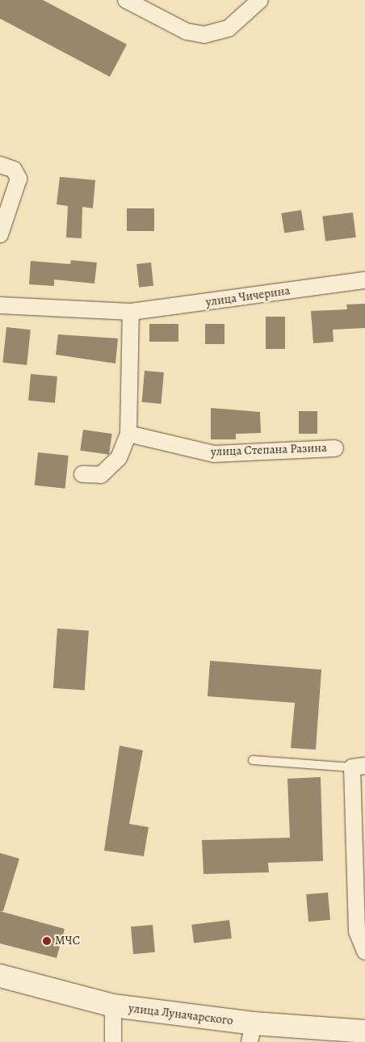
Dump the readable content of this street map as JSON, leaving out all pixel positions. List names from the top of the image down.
{
  "streets": {
    "main road": ["улица Луначарского"],
    "street": ["улица Чичерина", "улица Степана Разина"]
  },
  "places": ["МЧС"]
}
